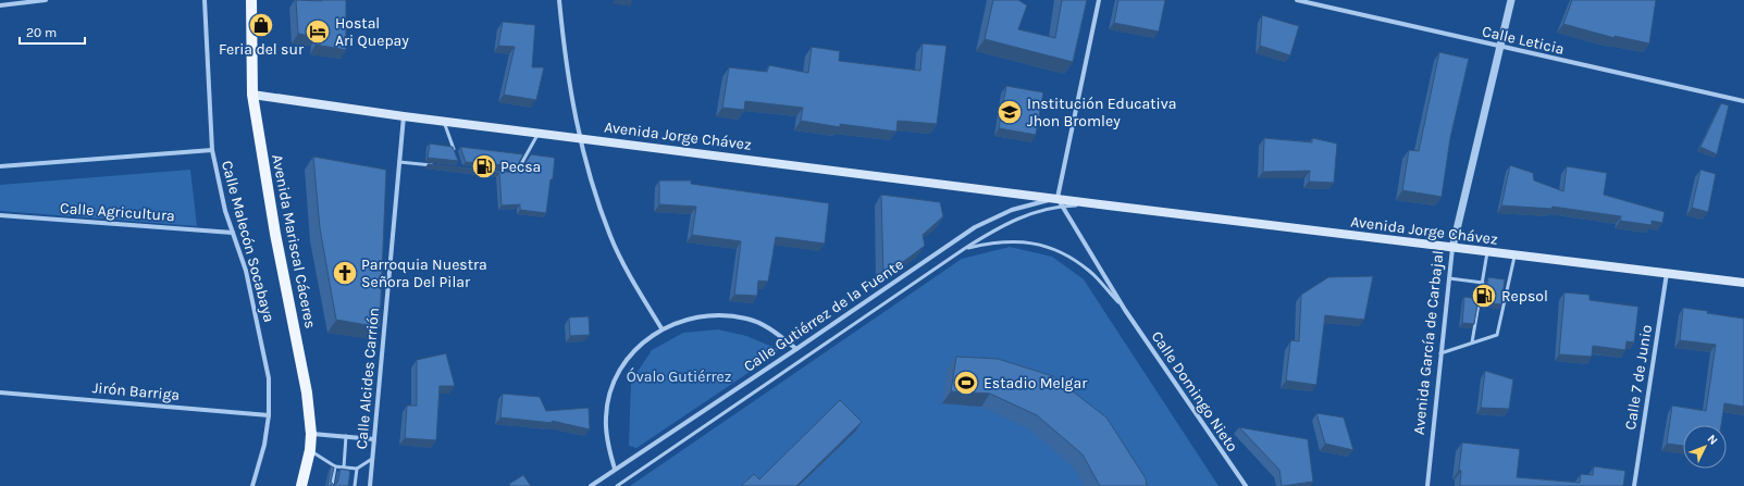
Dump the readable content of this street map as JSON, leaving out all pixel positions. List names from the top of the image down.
{
  "streets": {
    "main road": ["Avenida Jorge Chávez", "Avenida Mariscal Cáceres"],
    "street": [
      "Calle Leticia",
      "Calle Agricultura",
      "Calle Malecón Socabaya",
      "Calle Gutiérrez de la Fuente",
      "Avenida García de Carbajal",
      "Calle 7 de Junio",
      "Calle Alcides Carrión",
      "Jirón Barriga",
      "Calle Domingo Nieto"
    ]
  },
  "crossings": [
    ["Calle Leticia", "Avenida García de Carbajal"],
    ["Avenida Jorge Chávez", "Avenida Mariscal Cáceres"],
    ["Avenida Jorge Chávez", "Calle Gutiérrez de la Fuente"],
    ["Avenida Jorge Chávez", "Avenida García de Carbajal"],
    ["Avenida Jorge Chávez", "Calle 7 de Junio"],
    ["Avenida Jorge Chávez", "Calle Alcides Carrión"],
    ["Avenida Jorge Chávez", "Calle Domingo Nieto"],
    ["Calle Agricultura", "Calle Malecón Socabaya"],
    ["Calle Malecón Socabaya", "Jirón Barriga"],
    ["Calle Gutiérrez de la Fuente", "Calle Domingo Nieto"]
  ],
  "parks": ["Óvalo Gutiérrez"],
  "places": {
    "shop": ["Feria del sur"],
    "hotel": ["Hostal Ari Quepay"],
    "school or university": ["Institución Educativa Jhon Bromley"],
    "fuel station": ["Pecsa", "Repsol"],
    "church": ["Parroquia Nuestra Señora Del Pilar"],
    "sports": ["Estadio Melgar"]
  },
  "scale_bar": "20 m",
  "north": "top right"
}
